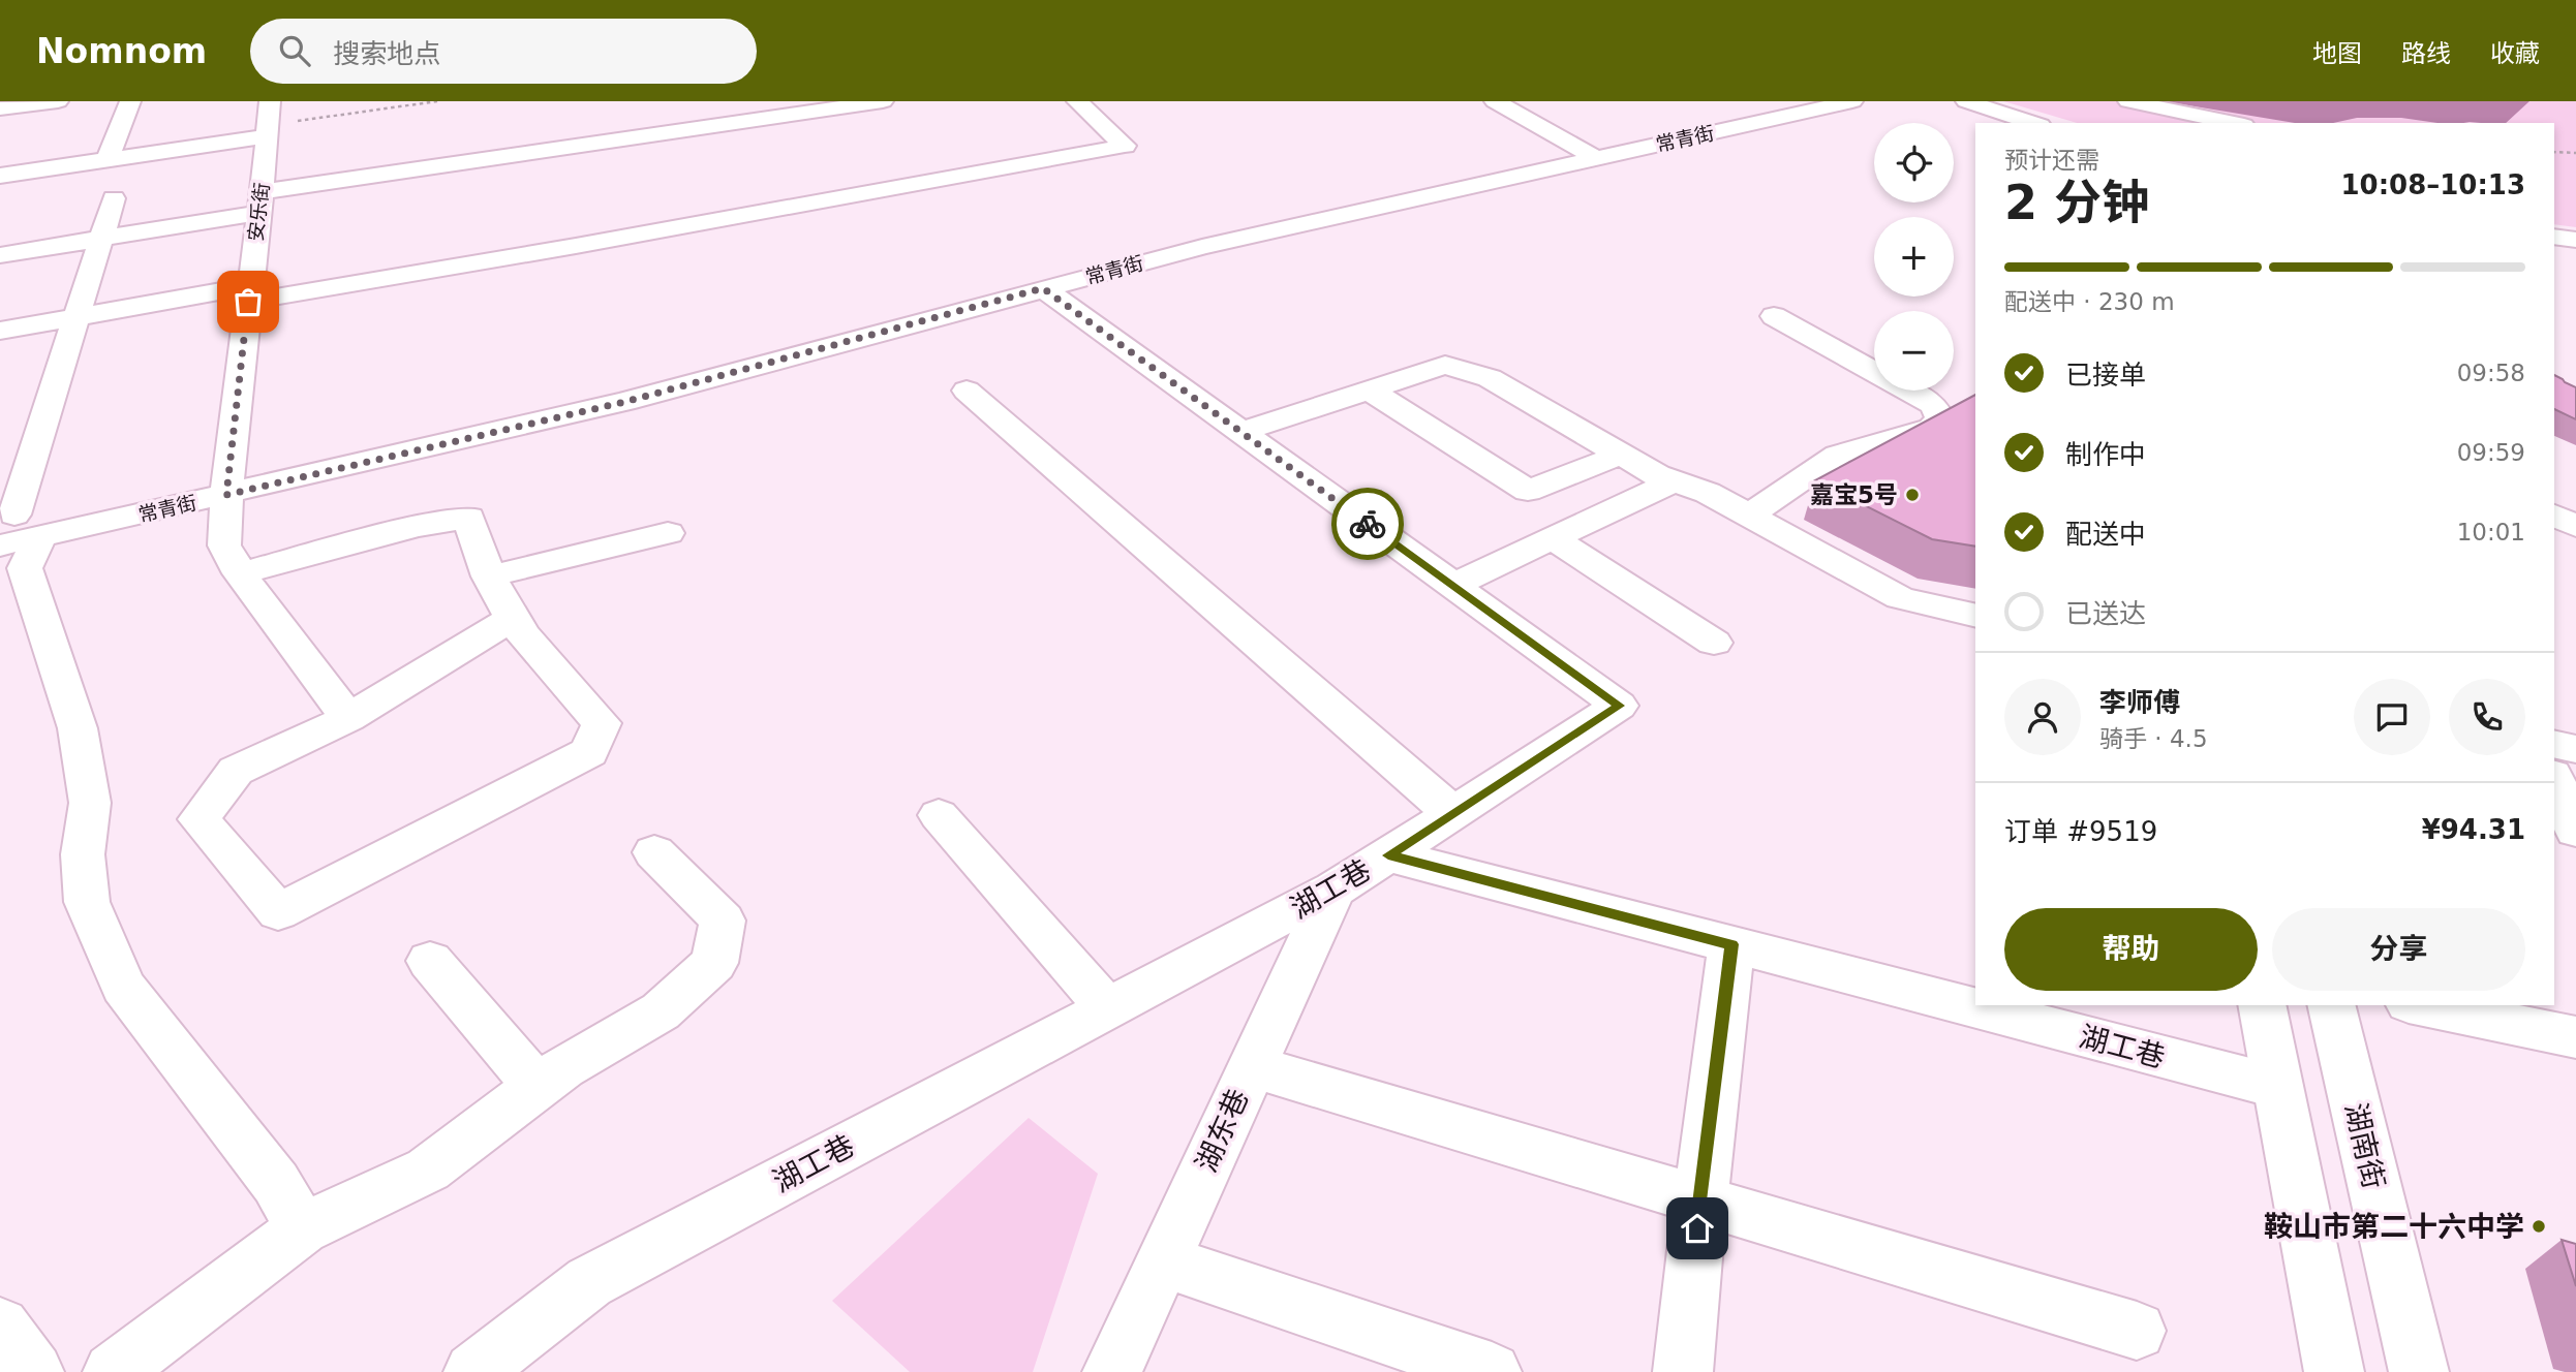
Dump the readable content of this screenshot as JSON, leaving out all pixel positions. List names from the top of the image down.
{
  "streets": {
    "street": [
      "常青街",
      "安乐街",
      "湖工巷",
      "湖东巷",
      "湖南街"
    ]
  },
  "crossings": [
    ["常青街", "安乐街"],
    ["湖工巷", "湖东巷"]
  ],
  "places": ["嘉宝5号", "鞍山市第二十六中学"],
  "page": {
    "header": "Nomnom",
    "search": "搜索地点",
    "nav": ["地图", "路线", "收藏"],
    "map_buttons": ["+", "−"],
    "heading": ["2 分钟", "预计还需", "10:08–10:13"],
    "panel": [
      "李师傅",
      "骑手 · 4.5",
      "订单 #9519",
      "¥94.31"
    ],
    "bar": "配送中 · 230 m",
    "list": [
      ["已接单", "09:58"],
      ["制作中", "09:59"],
      ["配送中", "10:01"],
      "已送达"
    ],
    "buttons": ["帮助", "分享"]
  }
}
